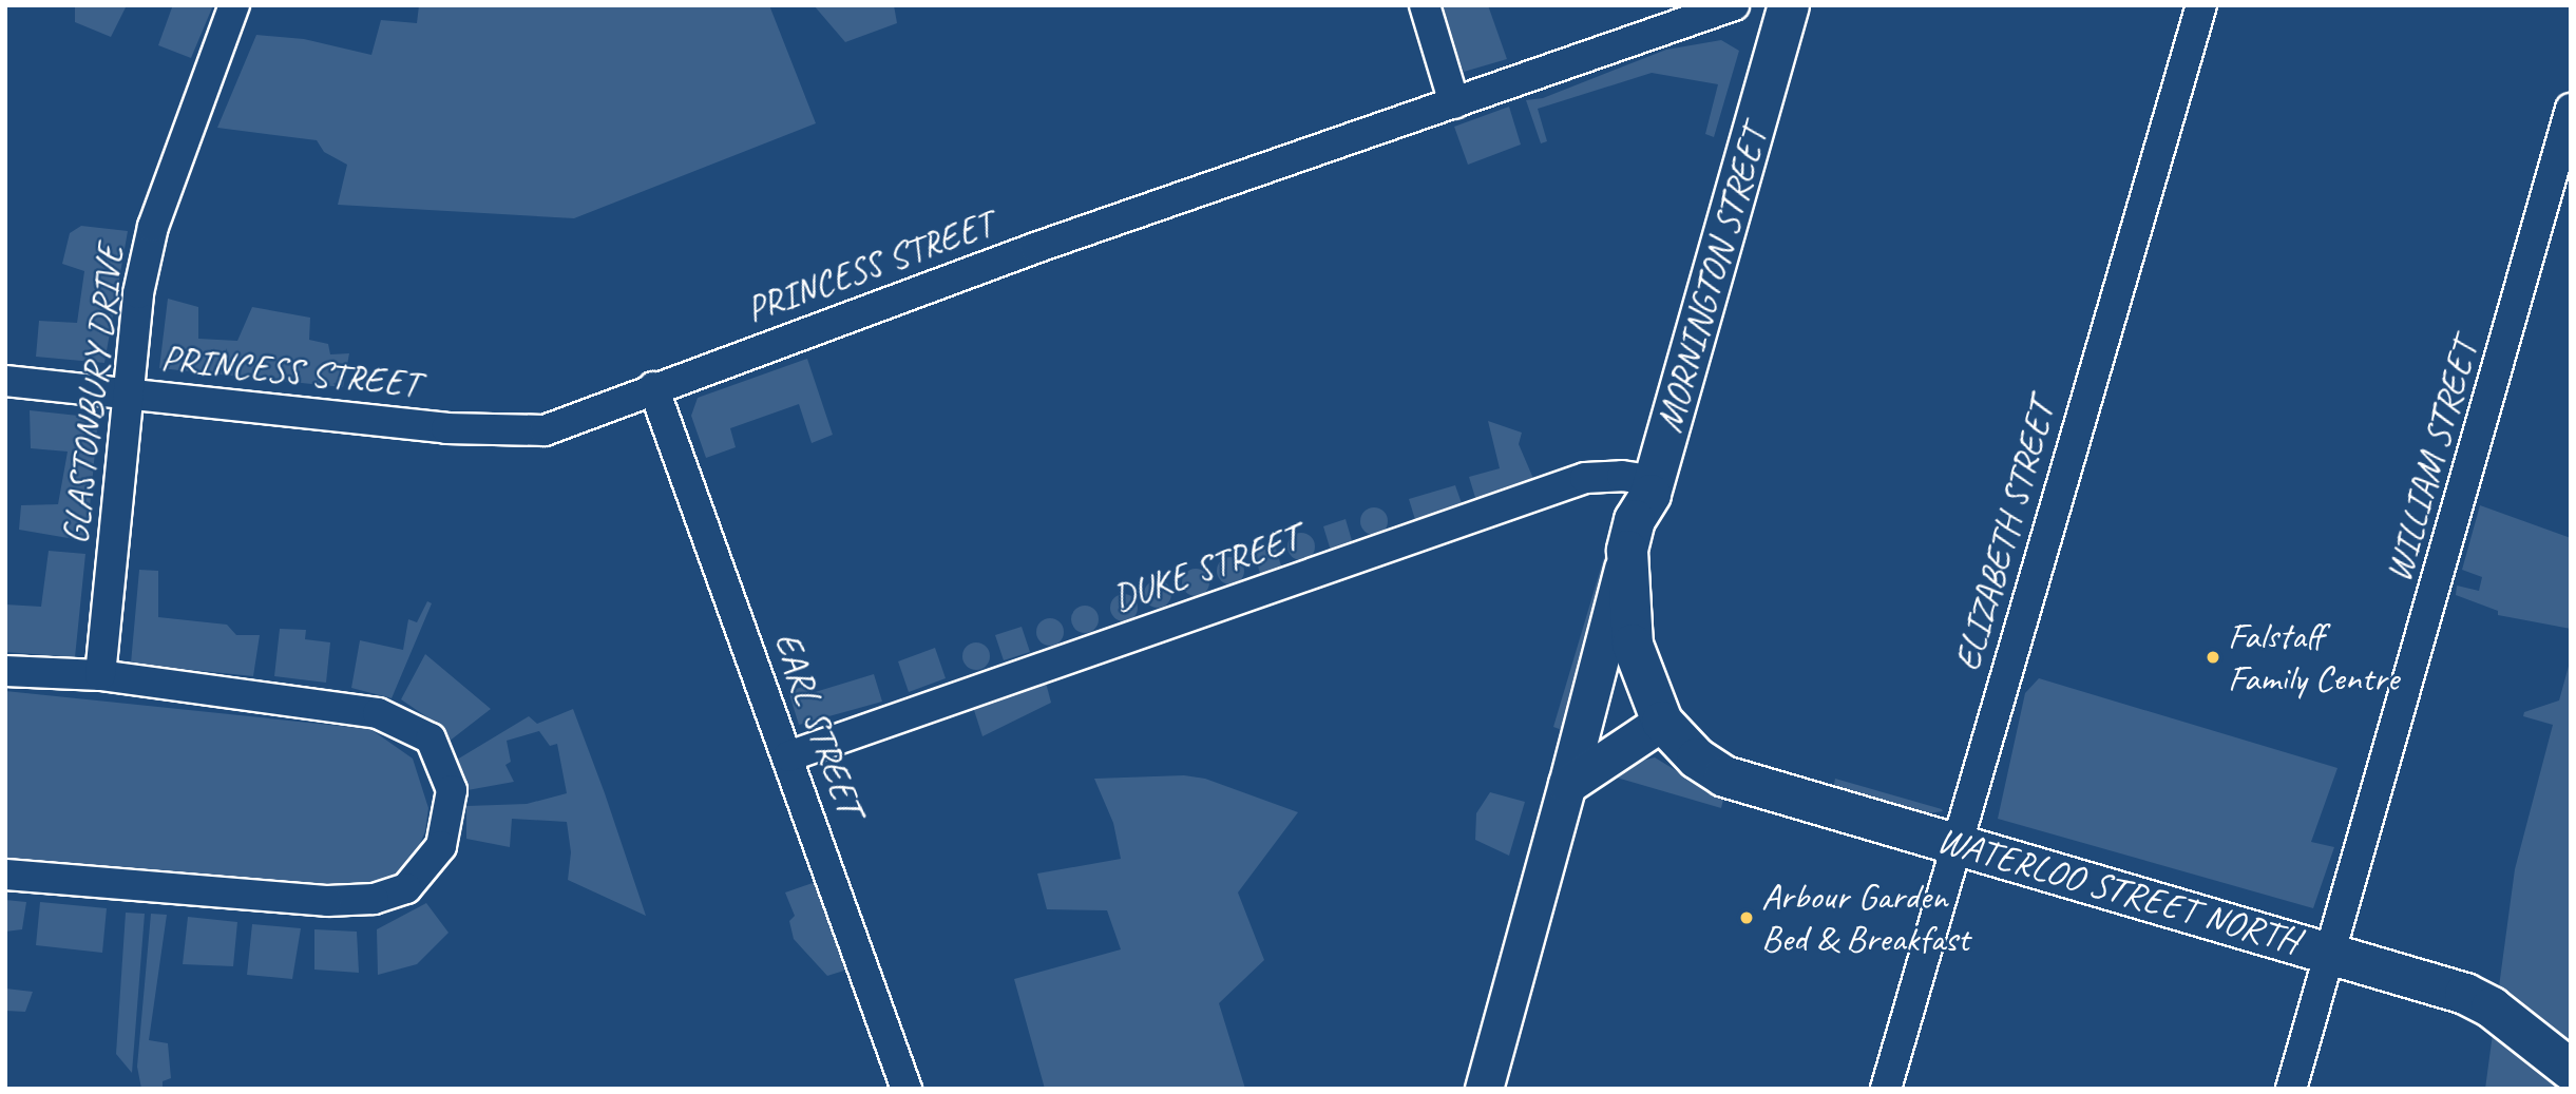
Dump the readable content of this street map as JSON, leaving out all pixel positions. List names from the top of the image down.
{
  "streets": {
    "main road": ["MORNINGTON STREET", "WATERLOO STREET NORTH"],
    "street": [
      "PRINCESS STREET",
      "GLASTONBURY DRIVE",
      "WILLIAM STREET",
      "ELIZABETH STREET",
      "DUKE STREET",
      "EARL STREET"
    ]
  },
  "crossings": [
    ["PRINCESS STREET", "GLASTONBURY DRIVE"],
    ["PRINCESS STREET", "EARL STREET"],
    ["MORNINGTON STREET", "DUKE STREET"],
    ["MORNINGTON STREET", "WATERLOO STREET NORTH"],
    ["WILLIAM STREET", "WATERLOO STREET NORTH"],
    ["ELIZABETH STREET", "WATERLOO STREET NORTH"],
    ["DUKE STREET", "EARL STREET"]
  ],
  "places": ["Falstaff Family Centre", "Arbour Garden Bed & Breakfast"]
}
